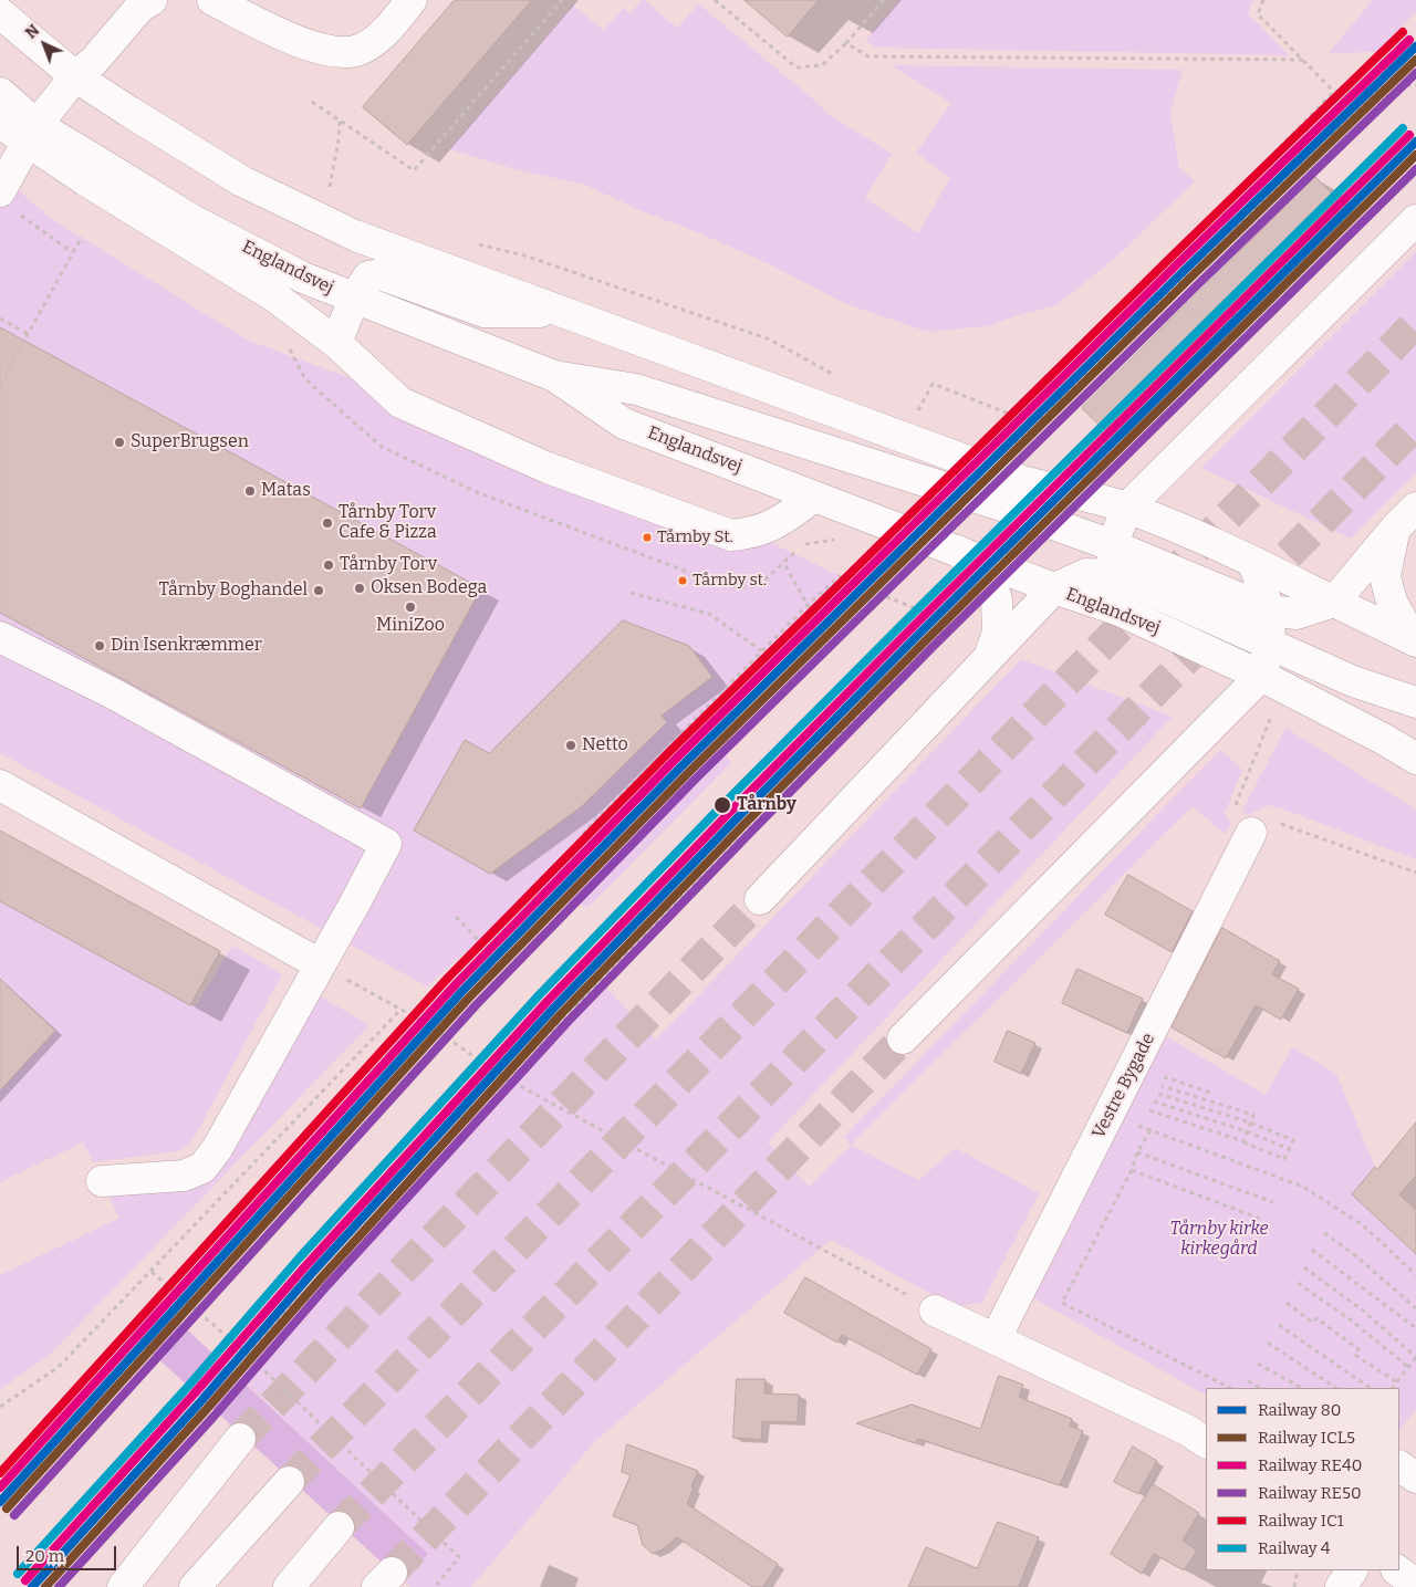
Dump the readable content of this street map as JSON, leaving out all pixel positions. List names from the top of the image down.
{
  "streets": {
    "main road": ["Englandsvej", "Vestre Bygade"]
  },
  "parks": ["Tårnby kirke kirkegård"],
  "places": [
    "SuperBrugsen",
    "Matas",
    "Tårnby Torv Cafe & Pizza",
    "Tårnby St.",
    "Tårnby Torv",
    "Tårnby st.",
    "Oksen Bodega",
    "Tårnby Boghandel",
    "MiniZoo",
    "Din Isenkræmmer",
    "Netto",
    "Tårnby"
  ],
  "lines": [
    "rail line IC1",
    "rail line RE40",
    "rail line 80",
    "rail line ICL5",
    "rail line RE50",
    "rail line 4"
  ],
  "legend": [
    "Railway 80",
    "Railway ICL5",
    "Railway RE40",
    "Railway RE50",
    "Railway IC1",
    "Railway 4"
  ],
  "scale_bar": "20 m",
  "north": "top left"
}
